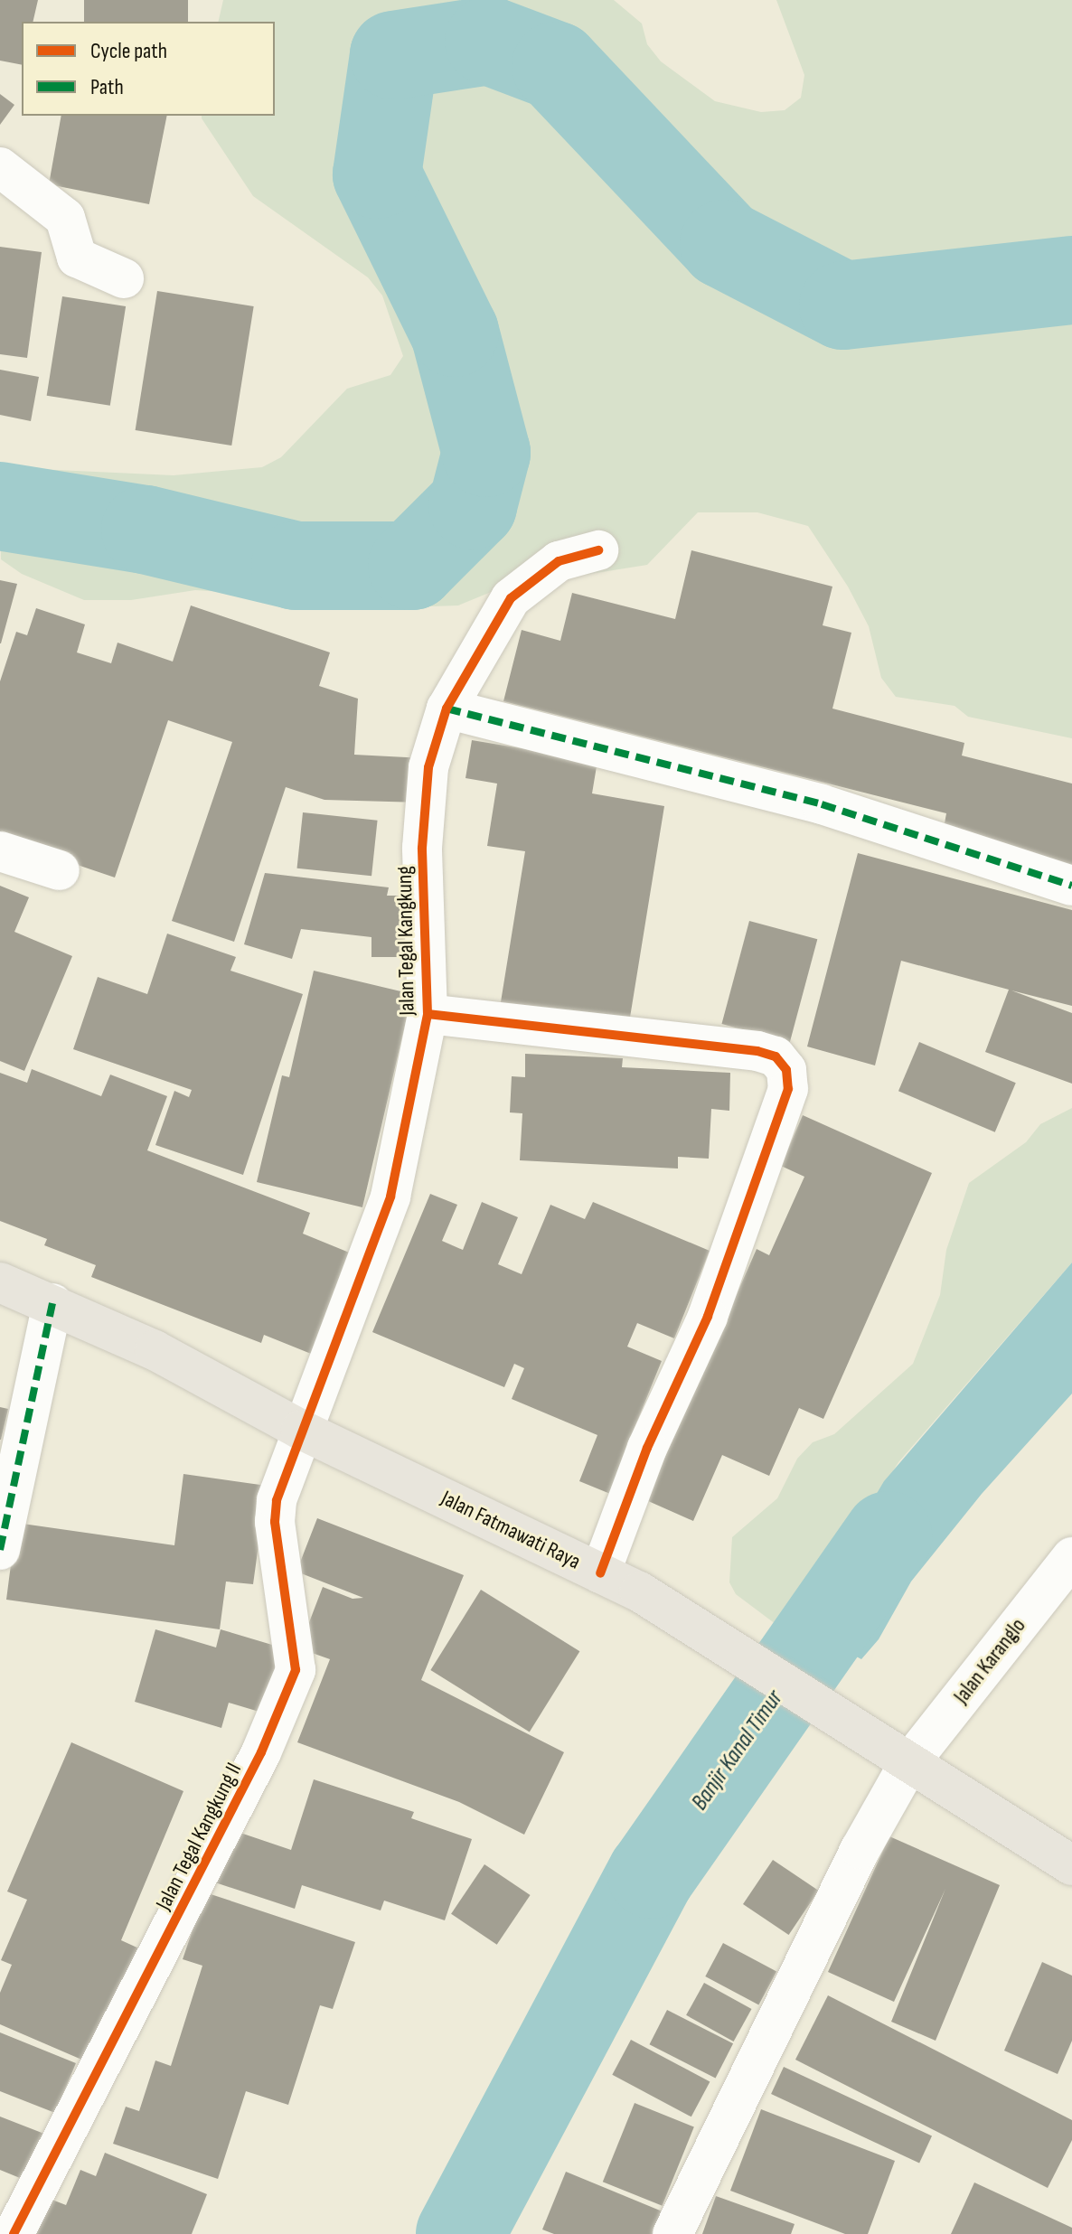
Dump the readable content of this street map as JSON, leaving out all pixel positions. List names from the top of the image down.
{
  "streets": {
    "main road": ["Jalan Fatmawati Raya"],
    "street": ["Jalan Tegal Kangkung", "Jalan Karanglo", "Jalan Tegal Kangkung II"]
  },
  "crossings": [
    ["Jalan Tegal Kangkung", "Jalan Fatmawati Raya"],
    ["Jalan Tegal Kangkung", "Jalan Tegal Kangkung II"],
    ["Jalan Fatmawati Raya", "Jalan Karanglo"],
    ["Jalan Fatmawati Raya", "Jalan Tegal Kangkung II"]
  ],
  "water": ["Banjir Kanal Timur"],
  "legend": ["Cycle path", "Path"]
}
